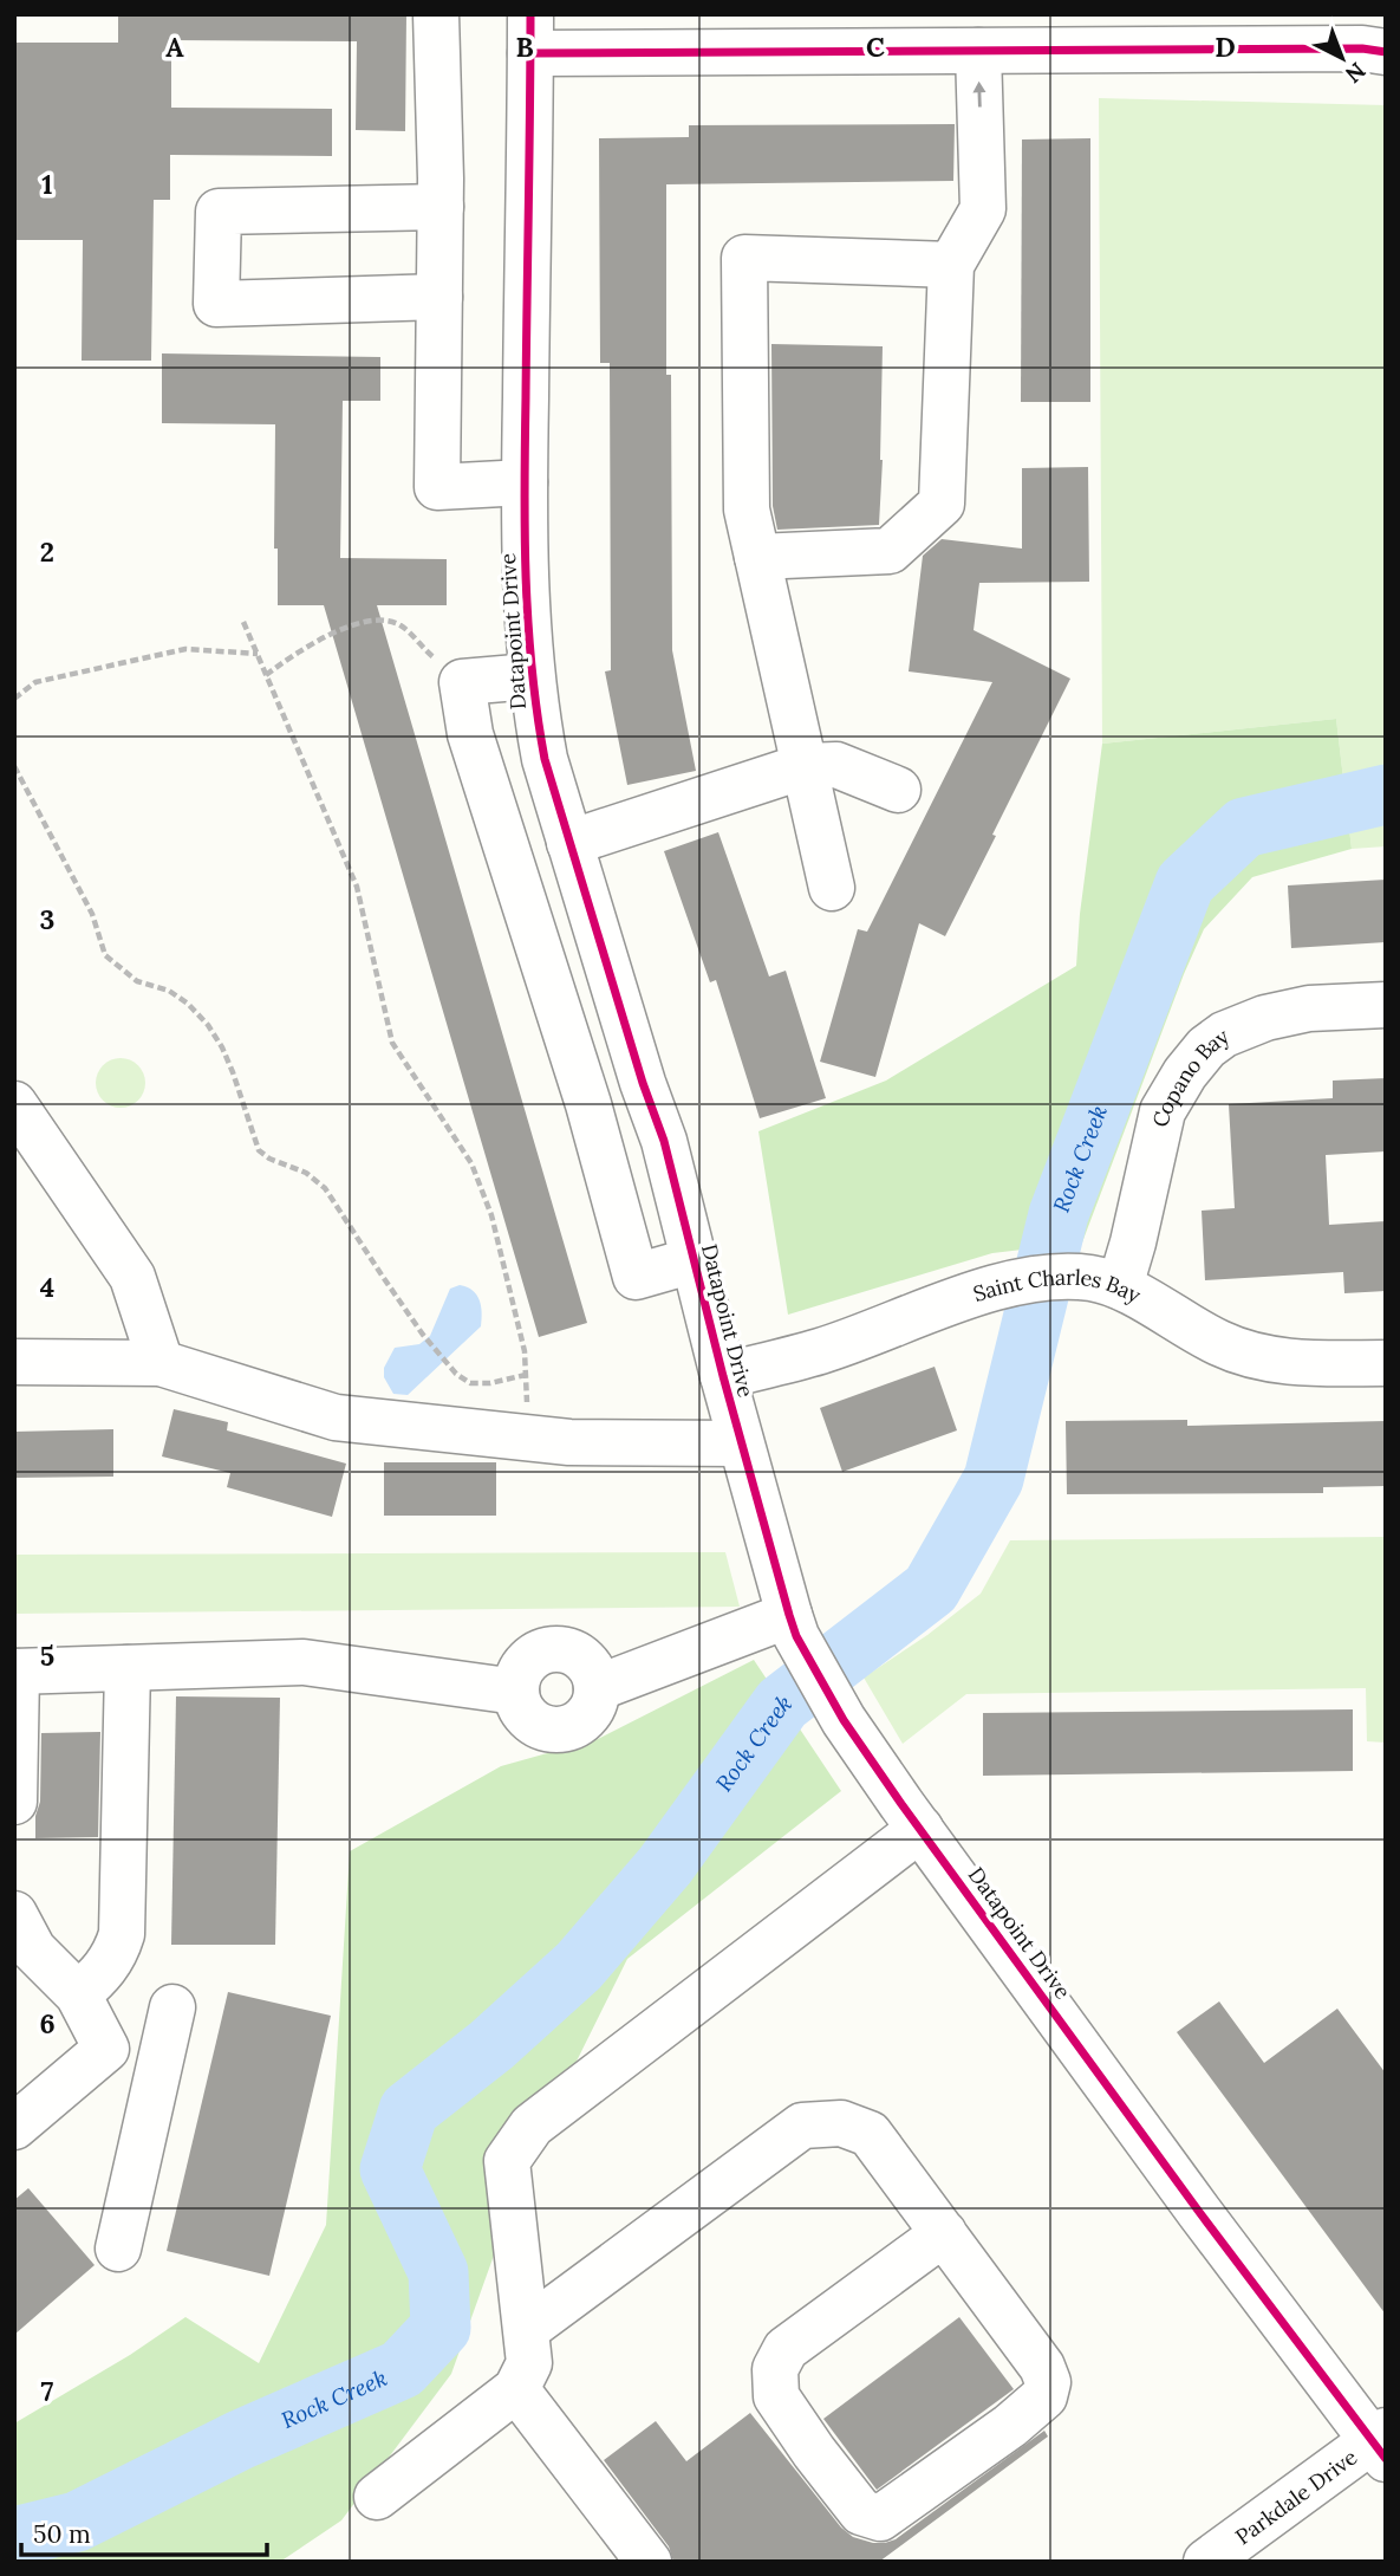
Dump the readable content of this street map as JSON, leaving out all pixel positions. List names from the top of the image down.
{
  "streets": {
    "street": [
      "Datapoint Drive",
      "Copano Bay",
      "Saint Charles Bay",
      "Parkdale Drive"
    ]
  },
  "crossings": [
    ["Datapoint Drive", "Saint Charles Bay"],
    ["Datapoint Drive", "Parkdale Drive"],
    ["Copano Bay", "Saint Charles Bay"]
  ],
  "water": ["Rock Creek"],
  "scale_bar": "50 m",
  "north": "bottom right",
  "grid": {
    "columns": [
      "A",
      "B",
      "C",
      "D"
    ],
    "rows": [
      "1",
      "2",
      "3",
      "4",
      "5",
      "6",
      "7"
    ]
  }
}
